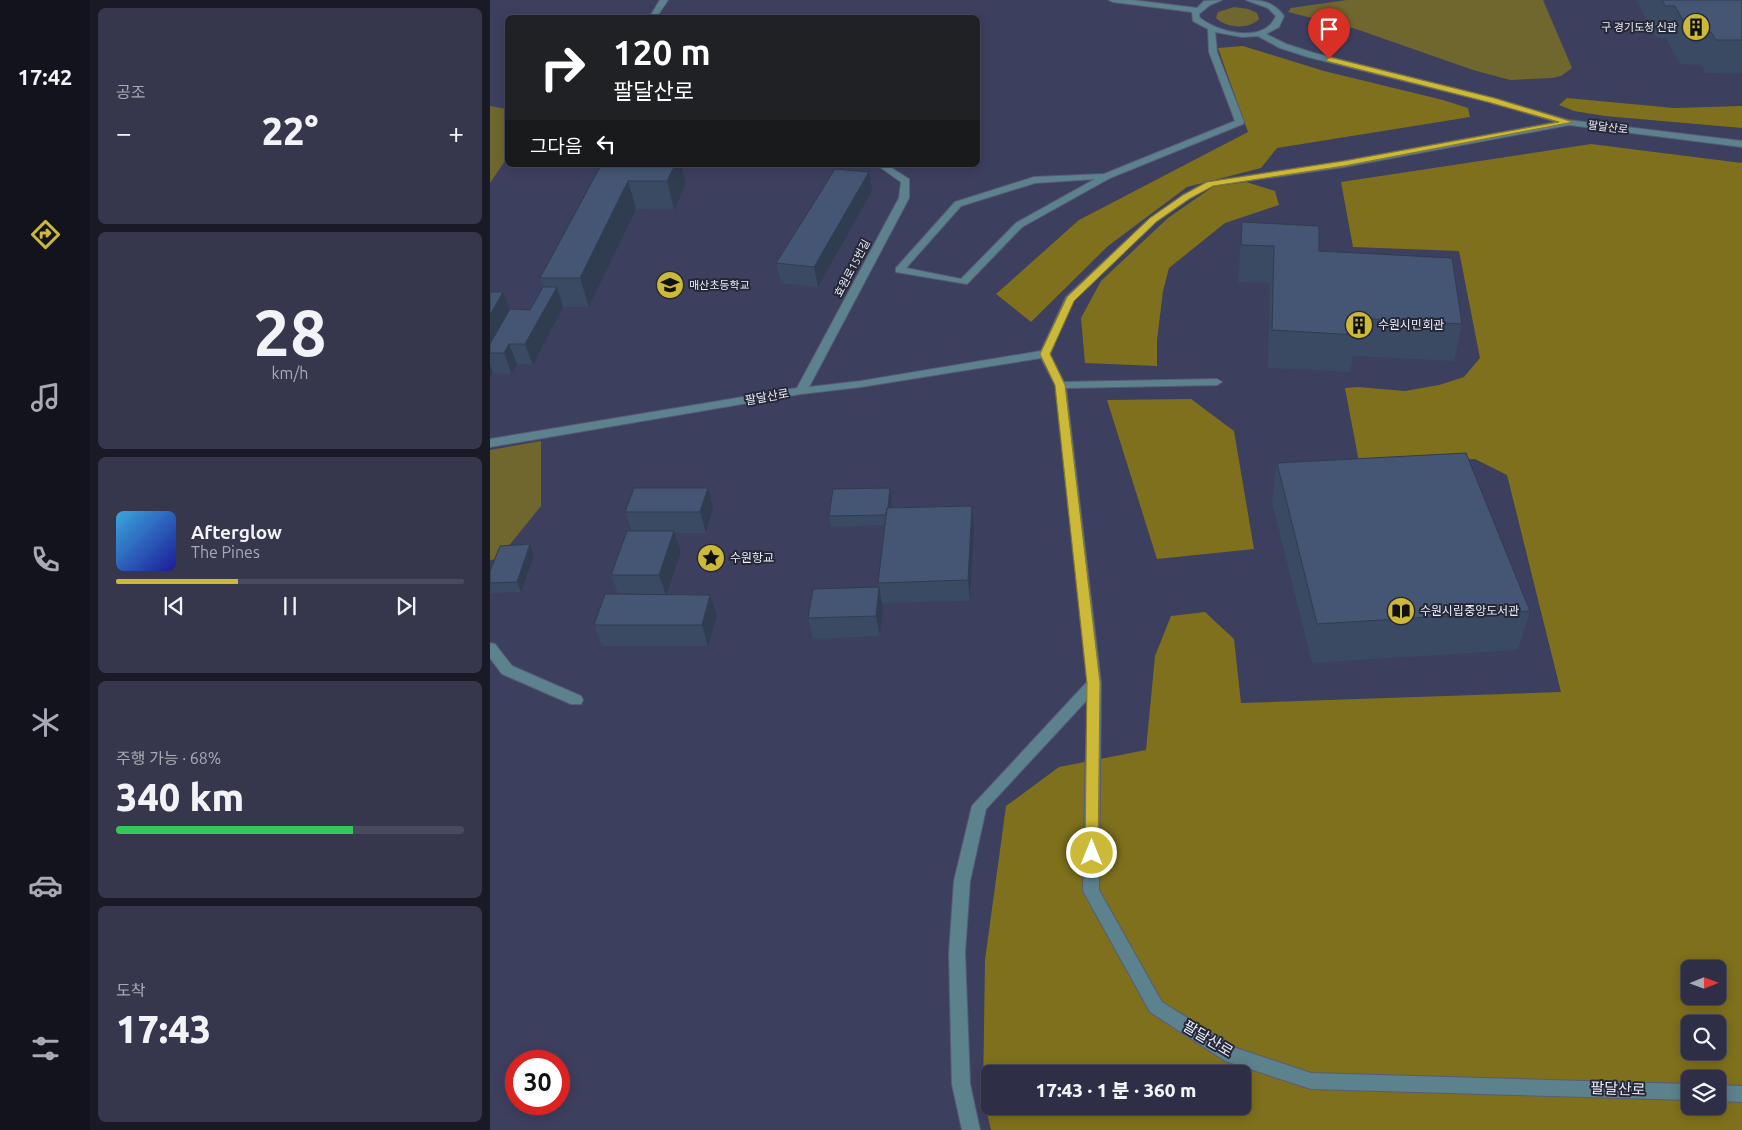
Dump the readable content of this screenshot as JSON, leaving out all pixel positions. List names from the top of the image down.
{
  "streets": {
    "street": ["팔달산로", "효원로15번길"]
  },
  "crossings": [
    ["팔달산로", "효원로15번길"]
  ],
  "places": {
    "building": ["구 경기도청 신관", "수원시민회관"],
    "school or university": ["매산초등학교"],
    "place": ["수원항교"],
    "library": ["수원시립중앙도서관"]
  },
  "north": "right",
  "page": {
    "tabs": "17:42",
    "tile": [
      "공조",
      ["28", "km/h"],
      ["주행 가능 · 68%", "340 km"],
      ["도착", "17:43"]
    ],
    "turn": ["120 m", "팔달산로"],
    "heat": ["−", "22°", "+"],
    "then": "그다음",
    "song": ["Afterglow", "The Pines"],
    "limit": "30",
    "trip": "17:43 · 1 분 · 360 m"
  }
}
